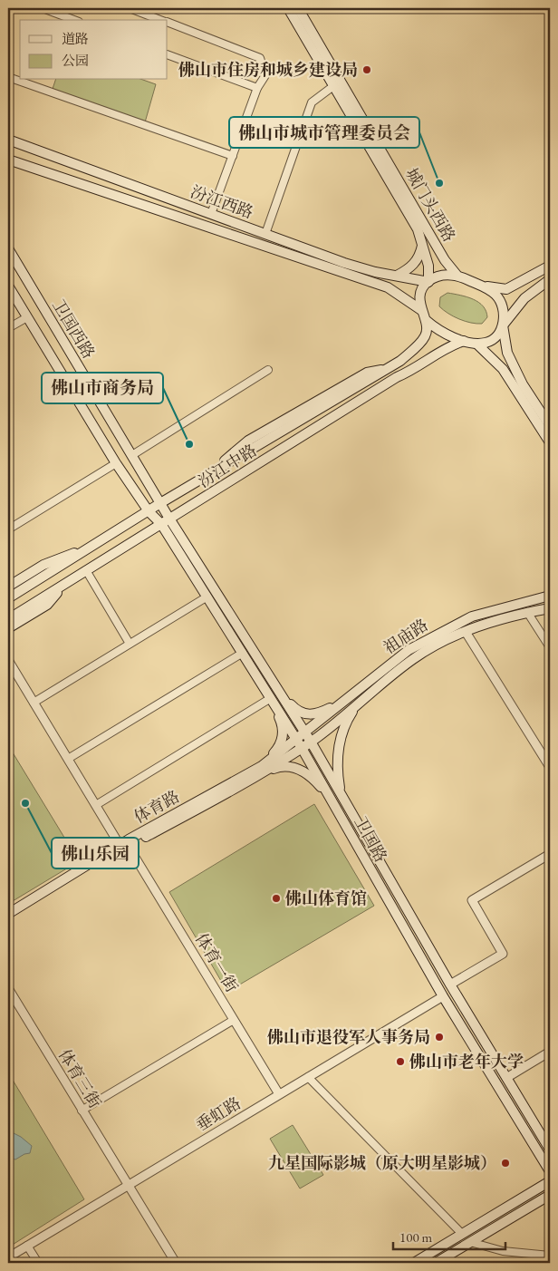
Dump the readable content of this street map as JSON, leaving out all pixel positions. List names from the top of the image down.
{
  "streets": {
    "main road": [
      "汾江西路",
      "城门头西路",
      "卫国西路",
      "汾江中路",
      "祖庙路",
      "体育路",
      "卫国路"
    ],
    "street": ["体育一街", "体育三街", "垂虹路"]
  },
  "crossings": [
    ["汾江西路", "城门头西路"],
    ["汾江西路", "汾江中路"],
    ["城门头西路", "汾江中路"],
    ["卫国西路", "汾江中路"],
    ["卫国西路", "卫国路"],
    ["汾江中路", "卫国路"],
    ["祖庙路", "体育路"],
    ["祖庙路", "卫国路"],
    ["体育路", "卫国路"],
    ["体育路", "体育一街"],
    ["卫国路", "垂虹路"],
    ["体育一街", "垂虹路"],
    ["体育三街", "垂虹路"]
  ],
  "places": [
    "佛山市住房和城乡建设局",
    "佛山市城市管理委员会",
    "佛山市商务局",
    "佛山乐园",
    "佛山体育馆",
    "佛山市退役军人事务局",
    "佛山市老年大学",
    "九星国际影城（原大明星影城）"
  ],
  "legend": ["道路", "公园"],
  "scale_bar": "100 m"
}
